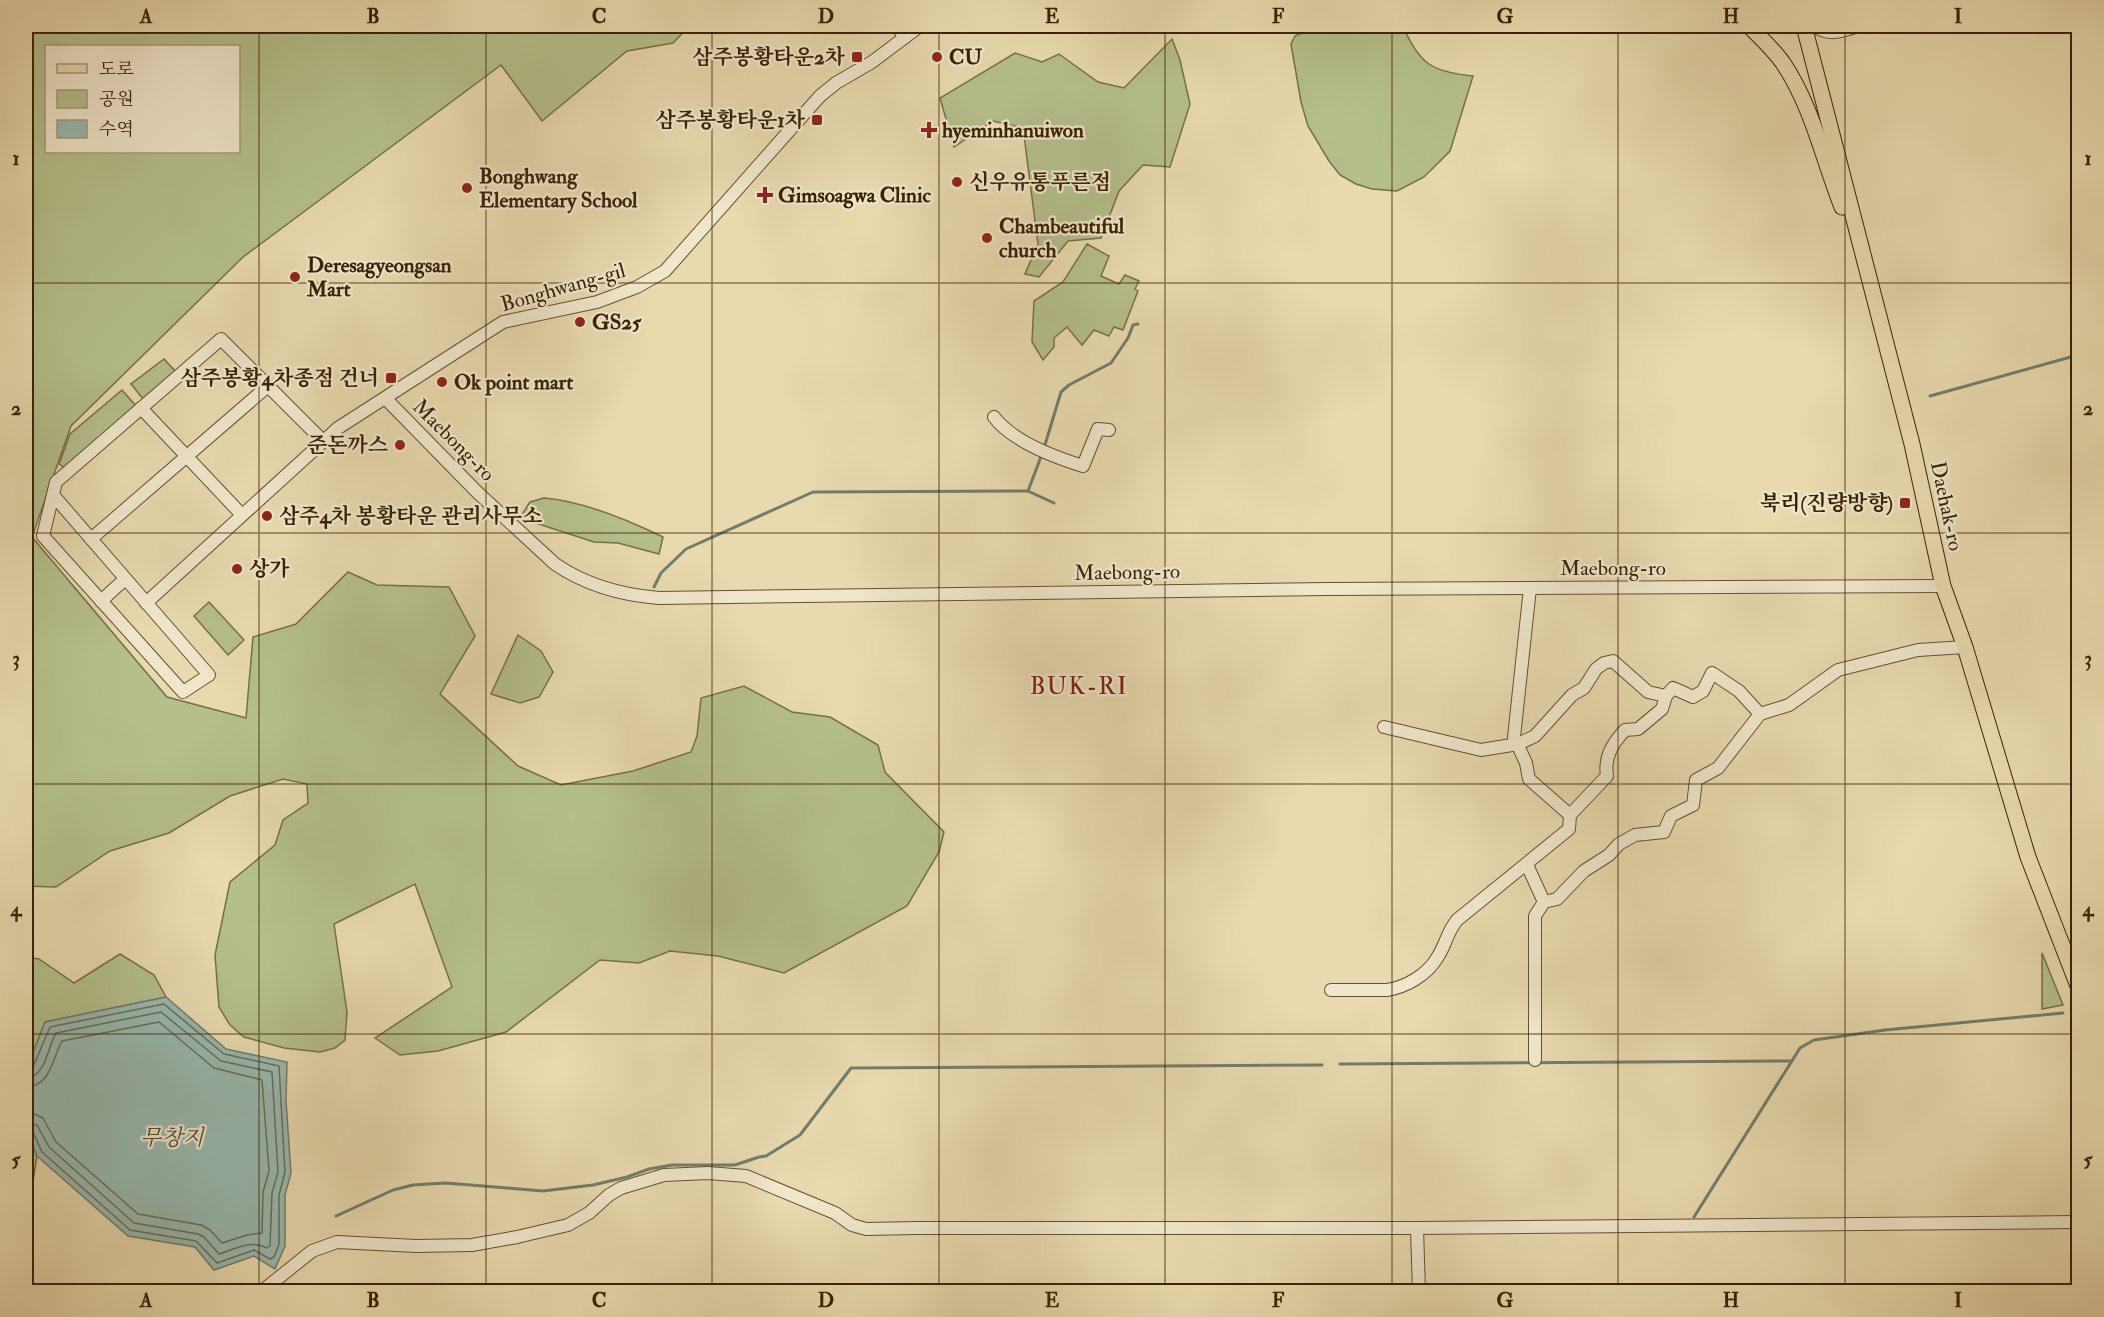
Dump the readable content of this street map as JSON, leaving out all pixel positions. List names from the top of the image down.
{
  "streets": {
    "main road": ["Daehak-ro"],
    "street": ["Bonghwang-gil", "Maebong-ro"]
  },
  "crossings": [
    ["Bonghwang-gil", "Maebong-ro"],
    ["Maebong-ro", "Daehak-ro"]
  ],
  "districts": ["BUK-RI"],
  "water": ["무창지"],
  "places": {
    "transit": [
      "삼주봉황타운2차",
      "삼주봉황타운1차",
      "삼주봉황4차종점 건너",
      "북리(진량방향)"
    ],
    "other": [
      "CU",
      "신우유통푸른점",
      "Bonghwang Elementary School",
      "Chambeautiful church",
      "Deresagyeongsan Mart",
      "GS25",
      "Ok point mart",
      "준돈까스",
      "삼주4차 봉황타운 관리사무소",
      "상가"
    ],
    "health": ["hyeminhanuiwon", "Gimsoagwa Clinic"]
  },
  "legend": ["도로", "공원", "수역"],
  "grid": {
    "columns": [
      "A",
      "B",
      "C",
      "D",
      "E",
      "F",
      "G",
      "H",
      "I"
    ],
    "rows": [
      "1",
      "2",
      "3",
      "4",
      "5"
    ]
  }
}
